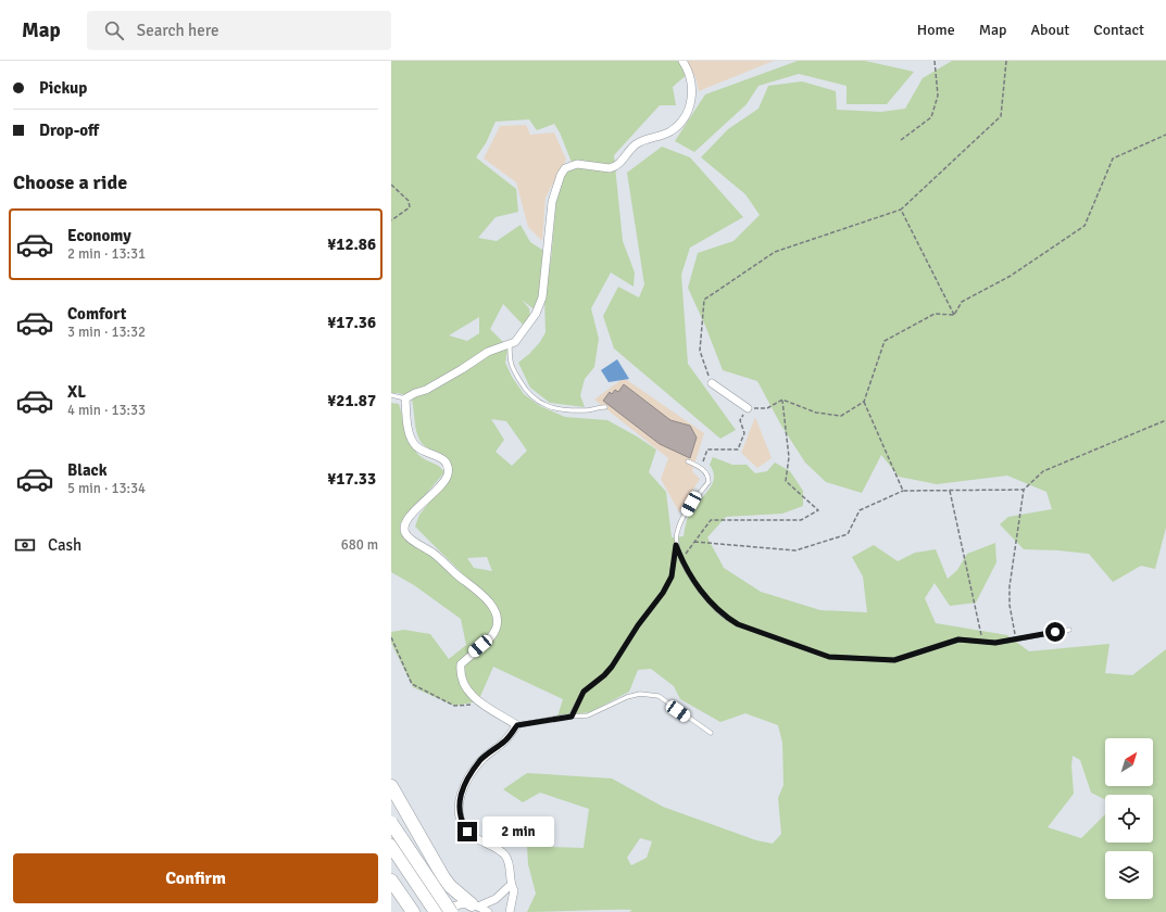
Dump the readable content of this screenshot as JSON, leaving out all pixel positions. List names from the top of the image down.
{
  "north": "top right",
  "page": {
    "header": "Map",
    "search": "Search here",
    "nav": [
      "Home",
      "Map",
      "About",
      "Contact"
    ],
    "banner": ["Pickup", "Drop-off"],
    "heading": "Choose a ride",
    "list": [
      {
        "name": "Economy",
        "note": "2 min · 13:31",
        "value": "¥12.86"
      },
      {
        "name": "Comfort",
        "note": "3 min · 13:32",
        "value": "¥17.36"
      },
      {
        "name": "XL",
        "note": "4 min · 13:33",
        "value": "¥21.87"
      },
      {
        "name": "Black",
        "note": "5 min · 13:34",
        "value": "¥17.33"
      }
    ],
    "pay": ["Cash", "680 m"],
    "bubble": "2 min",
    "buttons": "Confirm"
  }
}
